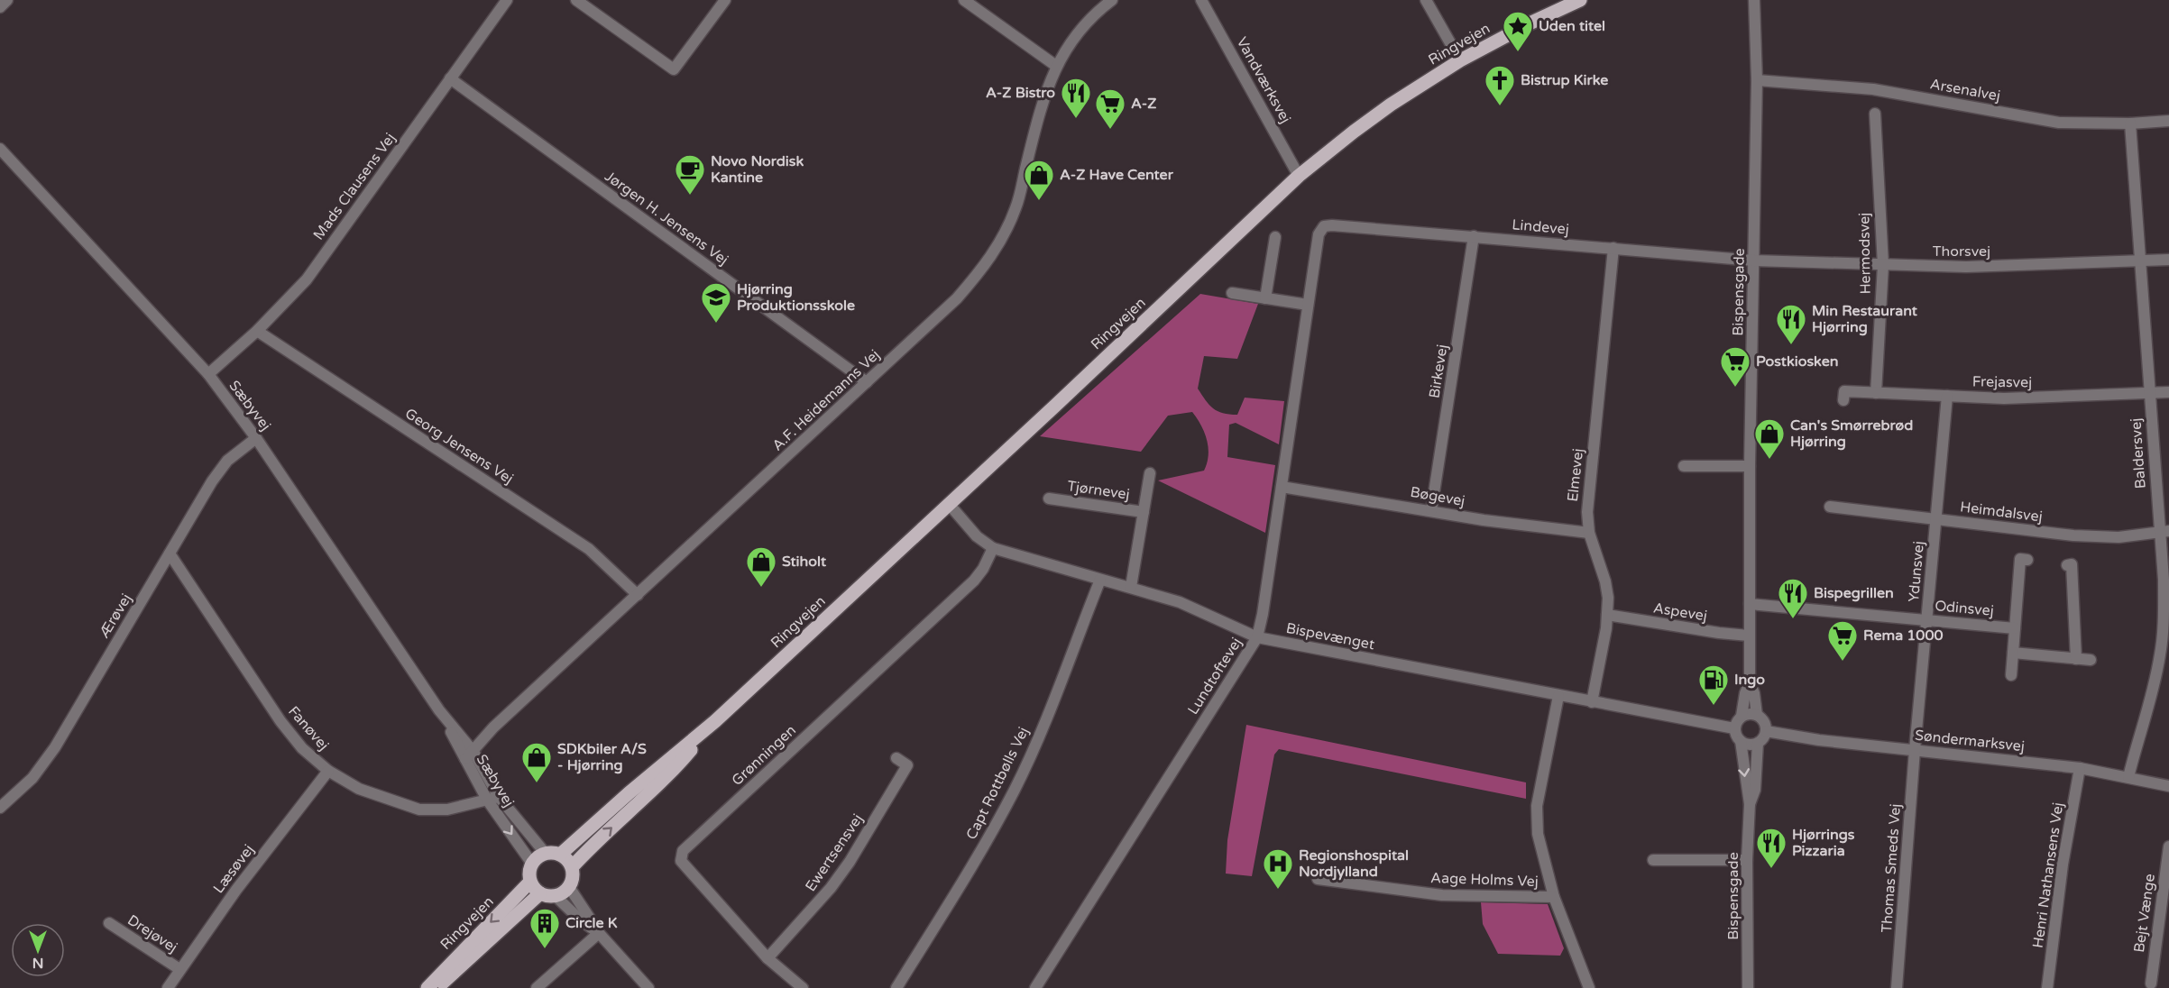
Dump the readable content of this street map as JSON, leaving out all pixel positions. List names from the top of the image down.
{
  "streets": {
    "main road": ["Ringvejen"],
    "street": [
      "Vandværksvej",
      "Arsenalvej",
      "Mads Clausens Vej",
      "Jørgen H. Jensens Vej",
      "Lindevej",
      "Thorsvej",
      "Hermodsvej",
      "Bispensgade",
      "Birkevej",
      "Frejasvej",
      "A.F. Heidemanns Vej",
      "Sæbyvej",
      "Georg Jensens Vej",
      "Baldersvej",
      "Elmevej",
      "Tjørnevej",
      "Bøgevej",
      "Heimdalsvej",
      "Ydunsvej",
      "Odinsvej",
      "Aspevej",
      "Ærøvej",
      "Bispevænget",
      "Lundtoftevej",
      "Fanøvej",
      "Søndermarksvej",
      "Grønningen",
      "Capt Rottbølls Vej",
      "Ewertsensvej",
      "Thomas Smeds Vej",
      "Læsøvej",
      "Henri Nathansens Vej",
      "Aage Holms Vej",
      "Bejt Vænge",
      "Drejøvej"
    ]
  },
  "crossings": [
    ["Ringvejen", "Vandværksvej"],
    ["Ringvejen", "Sæbyvej"],
    ["Ringvejen", "Bispevænget"],
    ["Arsenalvej", "Bispensgade"],
    ["Arsenalvej", "Baldersvej"],
    ["Mads Clausens Vej", "Jørgen H. Jensens Vej"],
    ["Mads Clausens Vej", "Sæbyvej"],
    ["Mads Clausens Vej", "Georg Jensens Vej"],
    ["Jørgen H. Jensens Vej", "A.F. Heidemanns Vej"],
    ["Lindevej", "Thorsvej"],
    ["Lindevej", "Bispensgade"],
    ["Lindevej", "Birkevej"],
    ["Lindevej", "Elmevej"],
    ["Lindevej", "Lundtoftevej"],
    ["Thorsvej", "Hermodsvej"],
    ["Thorsvej", "Bispensgade"],
    ["Thorsvej", "Baldersvej"],
    ["Hermodsvej", "Frejasvej"],
    ["Bispensgade", "Odinsvej"],
    ["Bispensgade", "Aspevej"],
    ["Bispensgade", "Bispevænget"],
    ["Bispensgade", "Søndermarksvej"],
    ["Birkevej", "Bøgevej"],
    ["Frejasvej", "Baldersvej"],
    ["Frejasvej", "Ydunsvej"],
    ["A.F. Heidemanns Vej", "Sæbyvej"],
    ["A.F. Heidemanns Vej", "Georg Jensens Vej"],
    ["Sæbyvej", "Ærøvej"],
    ["Sæbyvej", "Fanøvej"],
    ["Baldersvej", "Heimdalsvej"],
    ["Baldersvej", "Søndermarksvej"],
    ["Elmevej", "Bøgevej"],
    ["Elmevej", "Aspevej"],
    ["Elmevej", "Bispevænget"],
    ["Tjørnevej", "Bispevænget"],
    ["Bøgevej", "Lundtoftevej"],
    ["Heimdalsvej", "Ydunsvej"],
    ["Ydunsvej", "Odinsvej"],
    ["Ydunsvej", "Søndermarksvej"],
    ["Ydunsvej", "Thomas Smeds Vej"],
    ["Ærøvej", "Fanøvej"],
    ["Bispevænget", "Lundtoftevej"],
    ["Bispevænget", "Søndermarksvej"],
    ["Bispevænget", "Grønningen"],
    ["Bispevænget", "Capt Rottbølls Vej"],
    ["Bispevænget", "Aage Holms Vej"],
    ["Fanøvej", "Læsøvej"],
    ["Søndermarksvej", "Thomas Smeds Vej"],
    ["Søndermarksvej", "Henri Nathansens Vej"],
    ["Grønningen", "Ewertsensvej"],
    ["Læsøvej", "Drejøvej"]
  ],
  "places": {
    "place": ["Uden titel"],
    "church": ["Bistrup Kirke"],
    "restaurant": [
      "A-Z Bistro",
      "Min Restaurant Hjørring",
      "Bispegrillen",
      "Hjørrings Pizzaria"
    ],
    "supermarket": ["A-Z", "Postkiosken", "Rema 1000"],
    "cafe": ["Novo Nordisk Kantine"],
    "shop": [
      "A-Z Have Center",
      "Can's Smørrebrød Hjørring",
      "Stiholt",
      "SDKbiler A/S - Hjørring"
    ],
    "school or university": ["Hjørring Produktionsskole"],
    "fuel station": ["Ingo"],
    "hospital": ["Regionshospital Nordjylland"],
    "building": ["Circle K"]
  },
  "north": "bottom"
}
